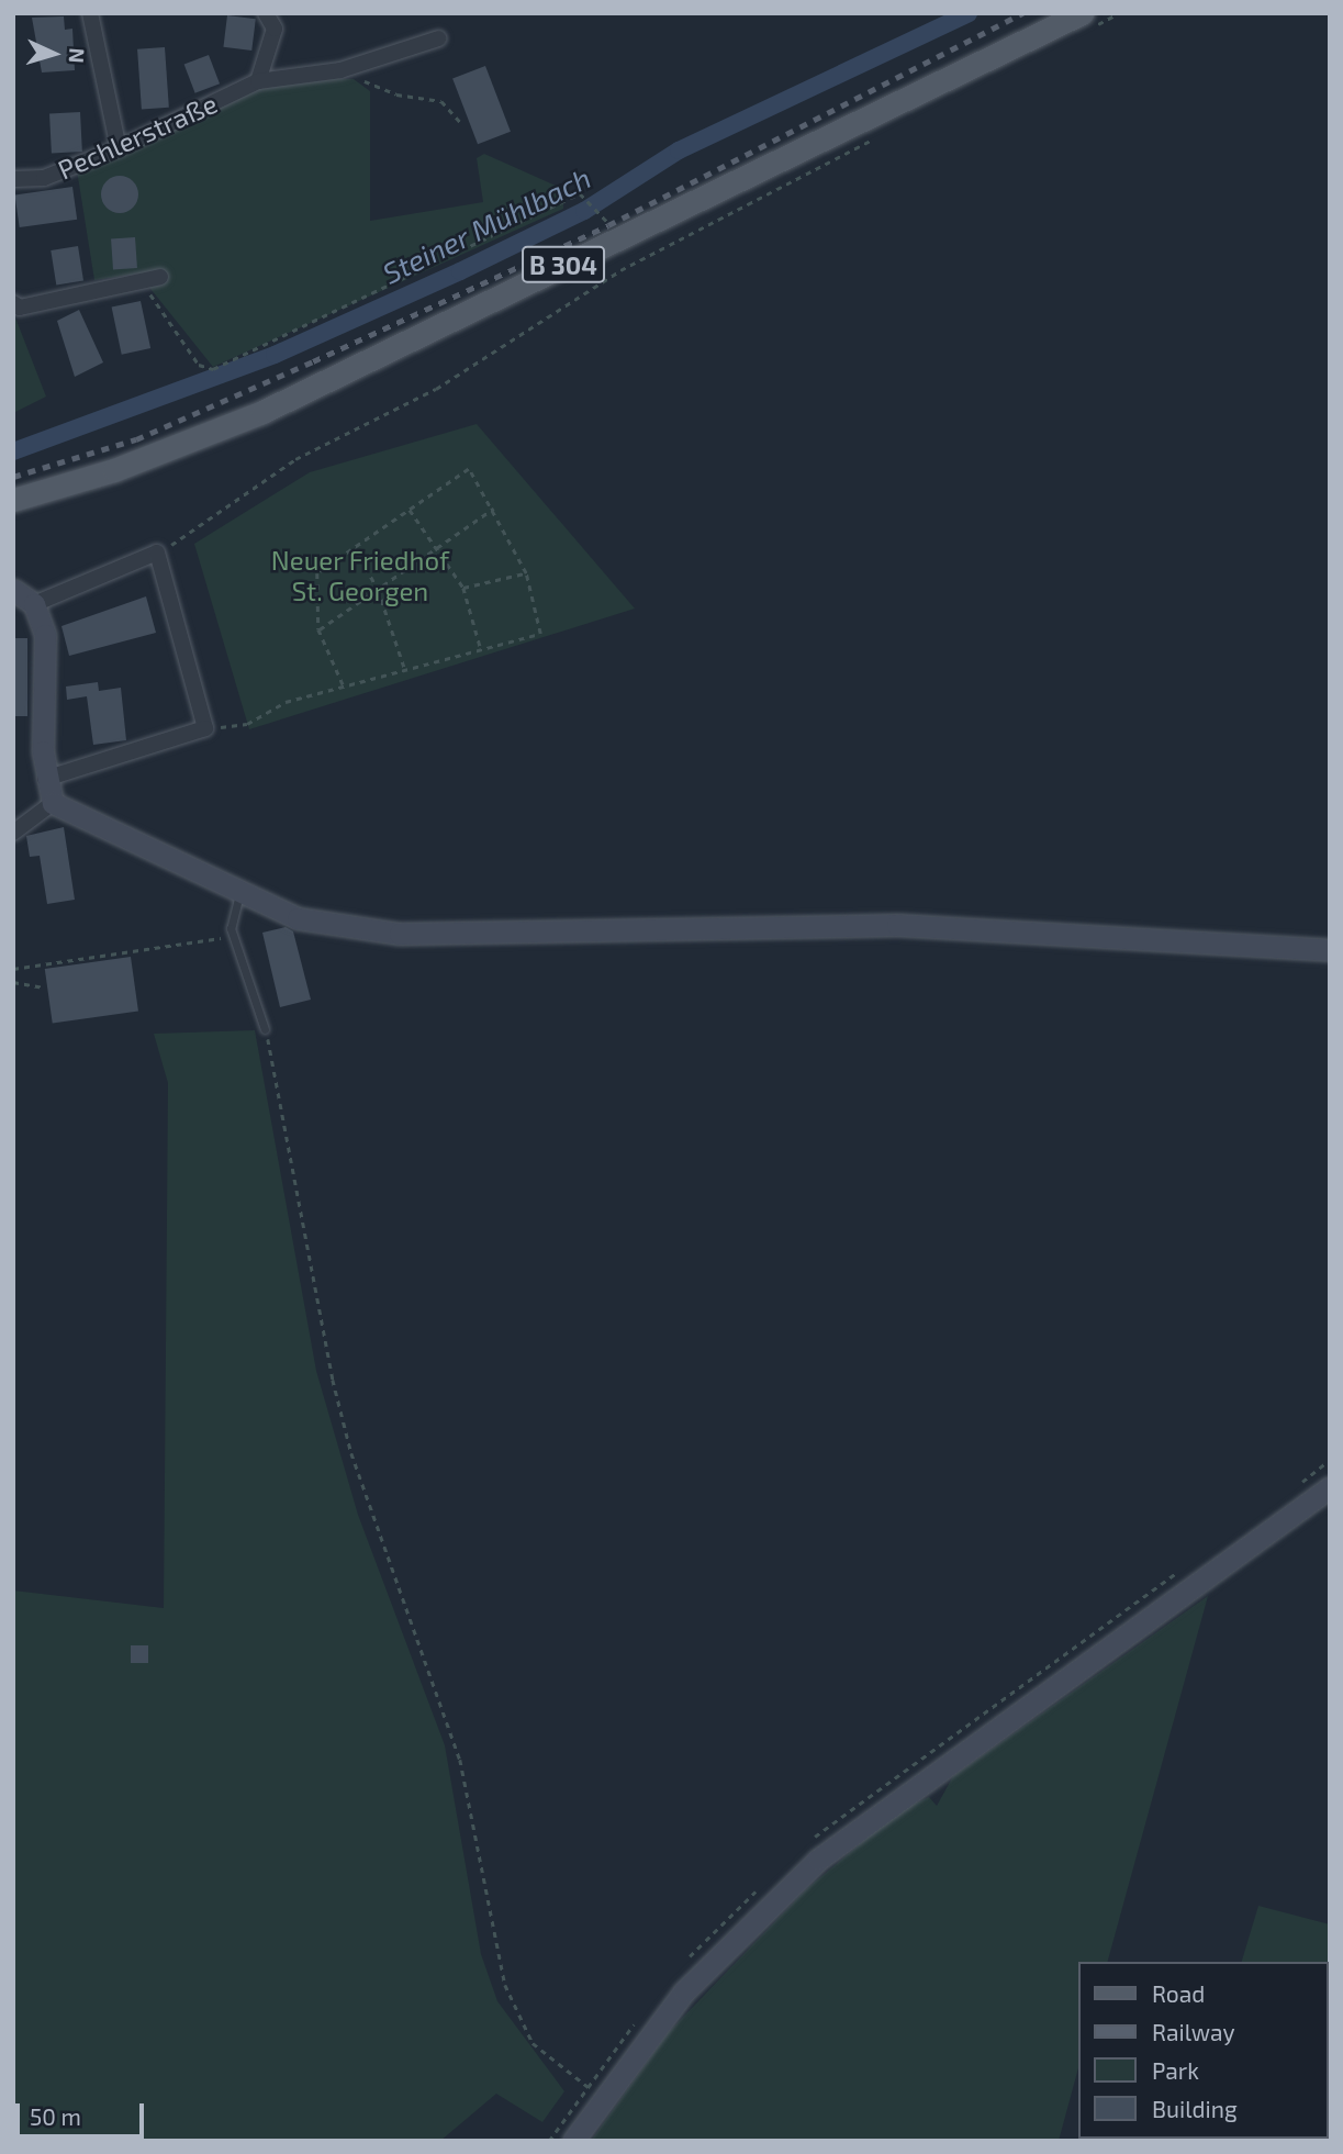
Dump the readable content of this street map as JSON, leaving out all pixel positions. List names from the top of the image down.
{
  "streets": {
    "main road": ["B 304"],
    "street": ["Pechlerstraße"]
  },
  "water": ["Steiner Mühlbach"],
  "parks": ["Neuer Friedhof St. Georgen"],
  "legend": [
    "Road",
    "Railway",
    "Park",
    "Building"
  ],
  "scale_bar": "50 m",
  "north": "right"
}
